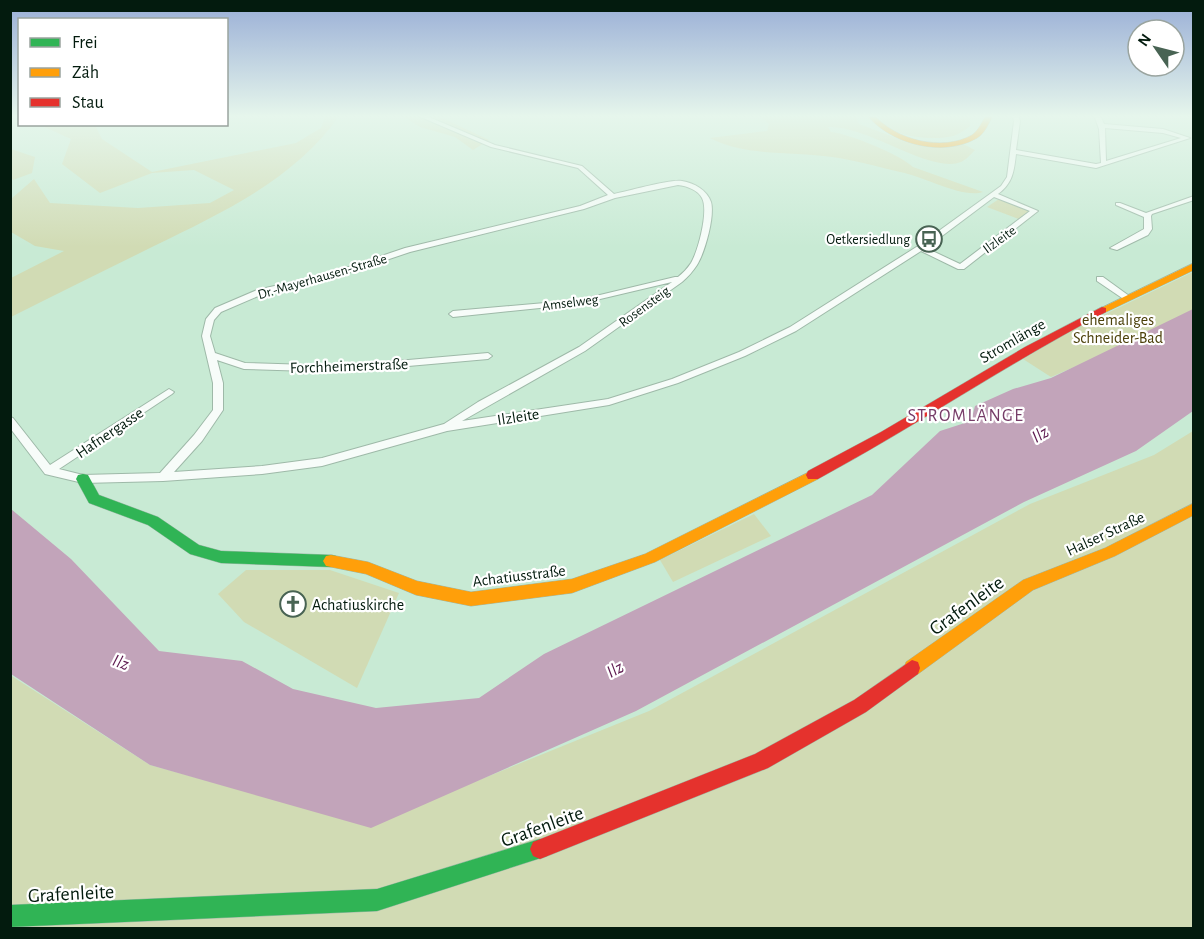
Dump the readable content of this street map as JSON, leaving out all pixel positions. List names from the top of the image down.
{
  "streets": {
    "street": [
      "Ilzleite",
      "Dr.-Mayerhausen-Straße",
      "Amselweg",
      "Rosensteig",
      "Stromlänge",
      "Forchheimerstraße",
      "Hafnergasse",
      "Halser Straße",
      "Achatiusstraße",
      "Grafenleite"
    ]
  },
  "crossings": [
    ["Ilzleite", "Dr.-Mayerhausen-Straße"],
    ["Ilzleite", "Rosensteig"],
    ["Ilzleite", "Hafnergasse"],
    ["Ilzleite", "Achatiusstraße"],
    ["Dr.-Mayerhausen-Straße", "Rosensteig"],
    ["Dr.-Mayerhausen-Straße", "Forchheimerstraße"],
    ["Amselweg", "Rosensteig"],
    ["Stromlänge", "Achatiusstraße"],
    ["Halser Straße", "Grafenleite"]
  ],
  "districts": ["STROMLÄNGE"],
  "water": ["Ilz"],
  "parks": ["ehemaliges Schneider-Bad"],
  "places": {
    "bus stop": ["Oetkersiedlung"],
    "church": ["Achatiuskirche"]
  },
  "legend": ["Frei", "Zäh", "Stau"],
  "north": "top left"
}
